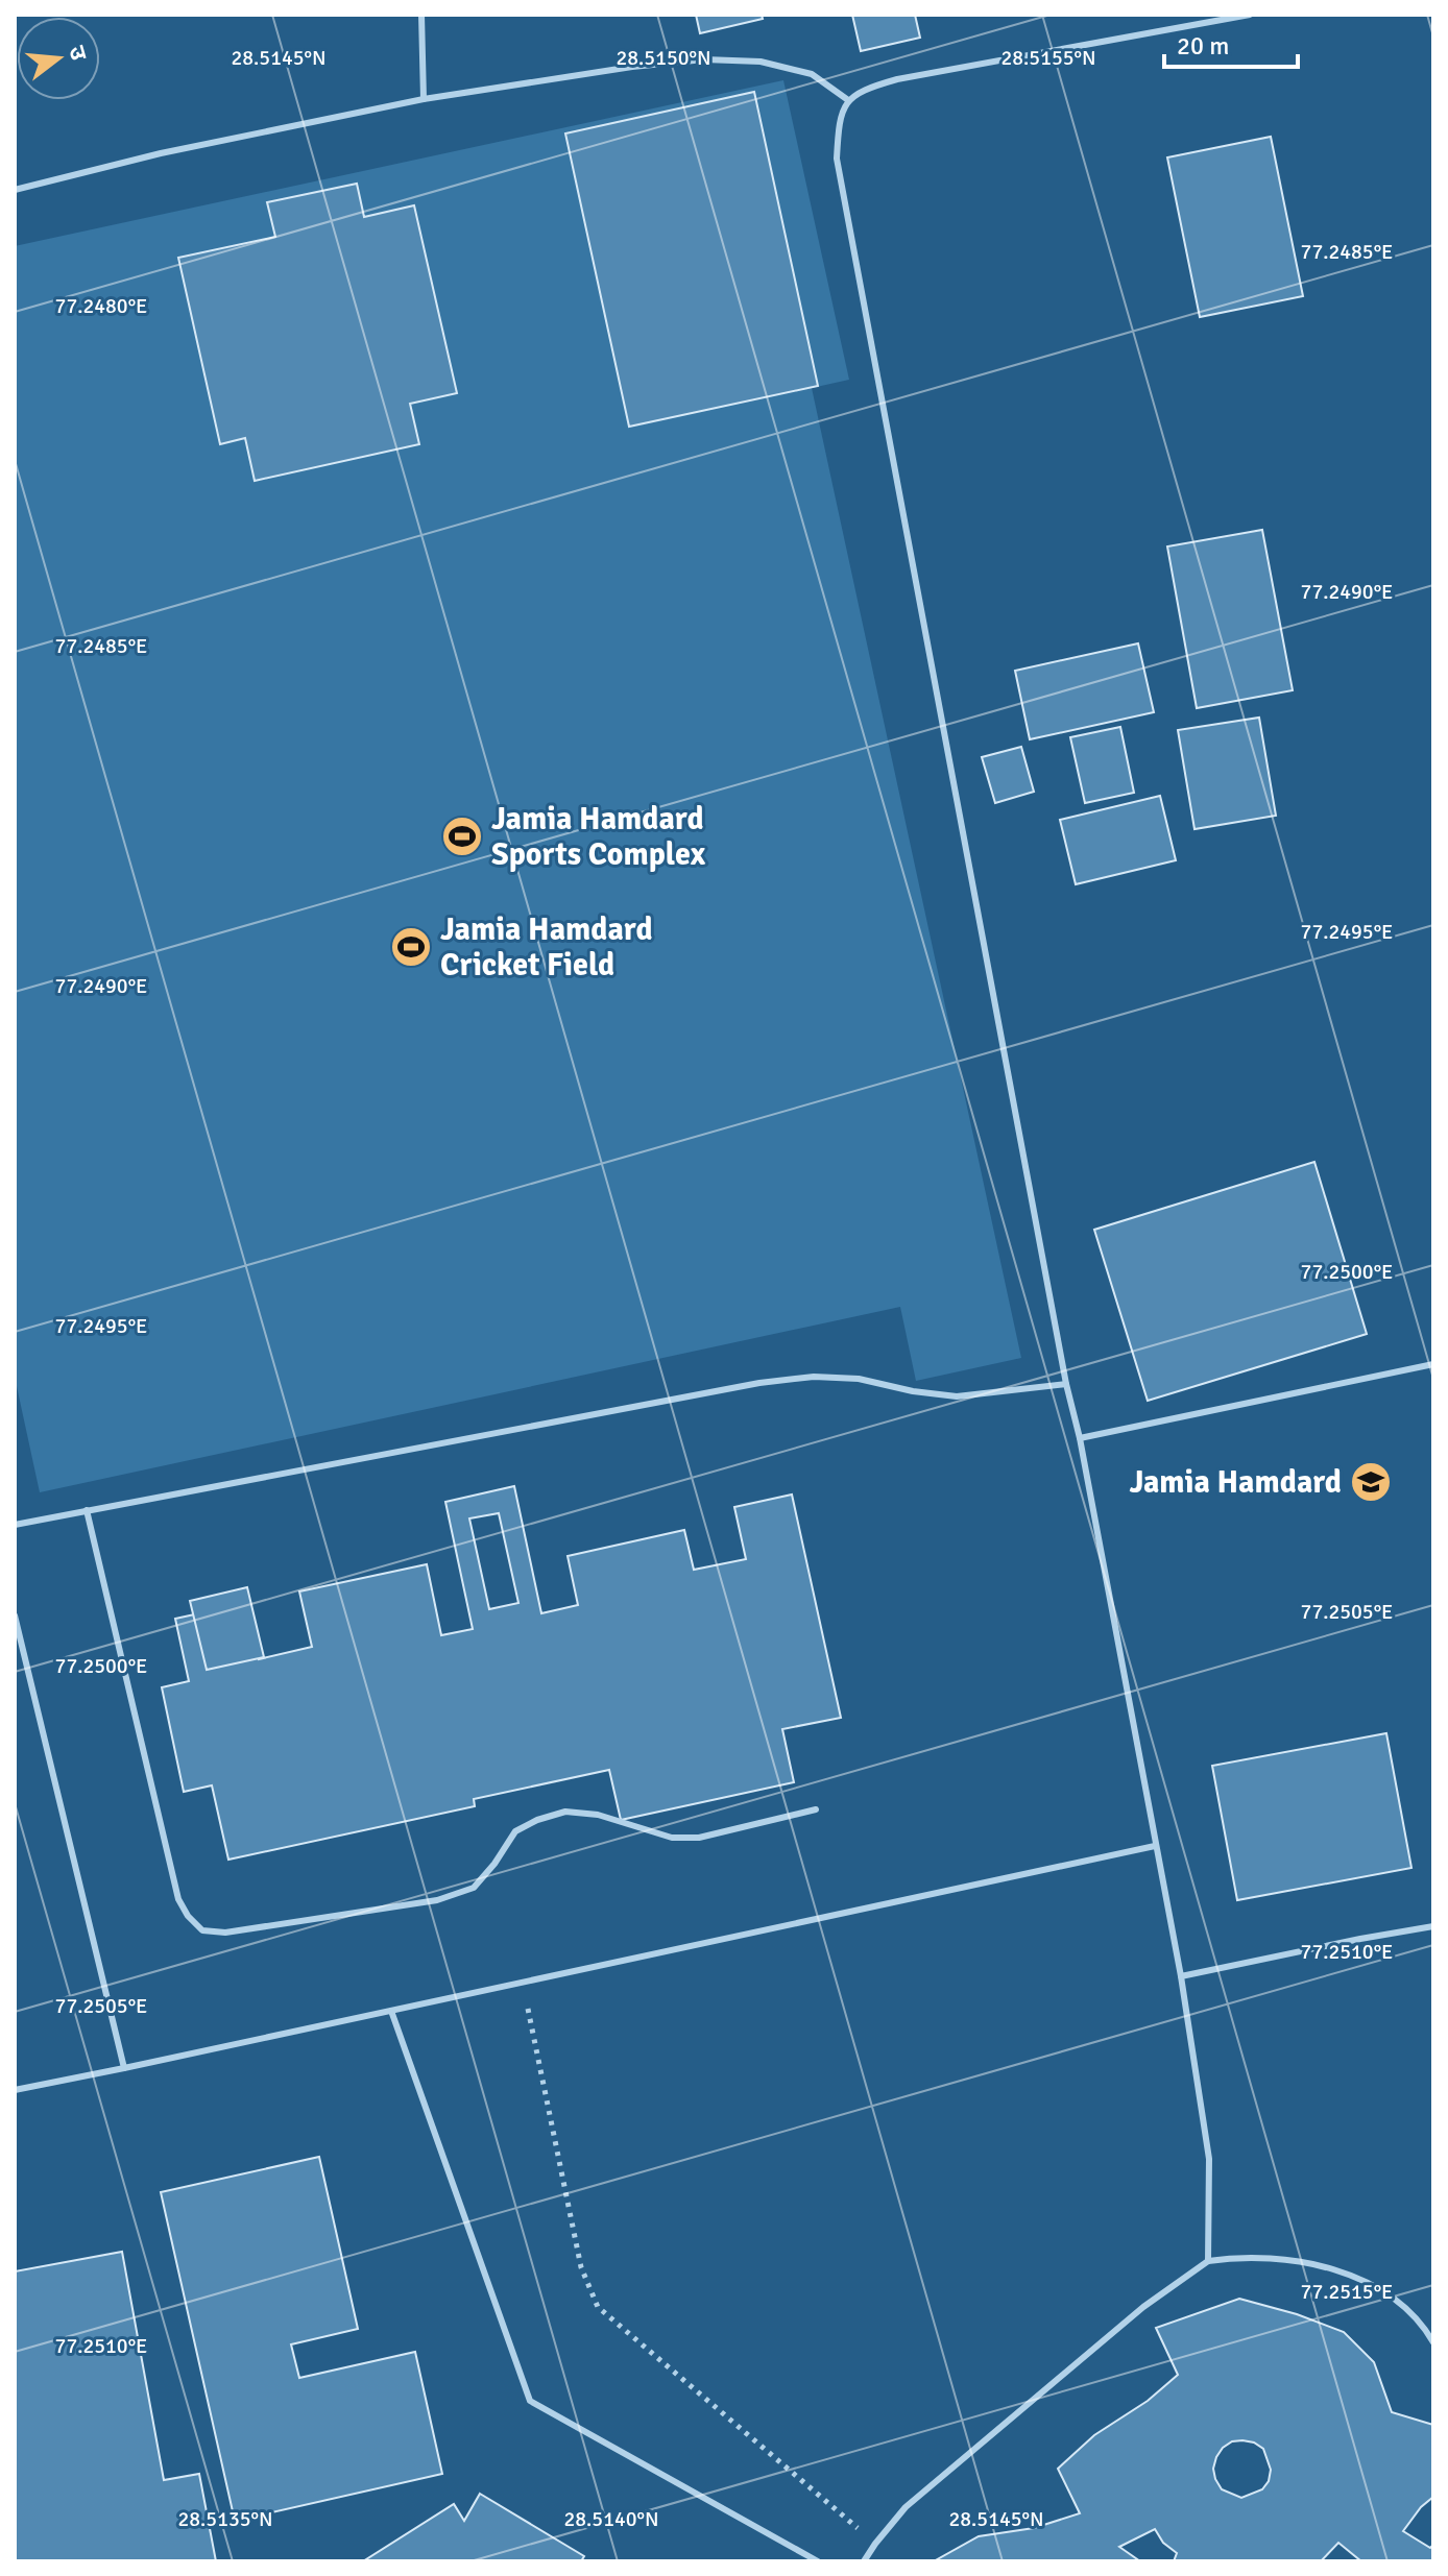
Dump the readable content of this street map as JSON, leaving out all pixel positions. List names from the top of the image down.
{
  "places": {
    "sports": ["Jamia Hamdard Sports Complex", "Jamia Hamdard Cricket Field"],
    "school or university": ["Jamia Hamdard"]
  },
  "scale_bar": "20 m",
  "north": "right",
  "coordinates": [
    "28.5145°N",
    "28.5150°N",
    "28.5155°N",
    "77.2485°E",
    "77.2480°E",
    "77.2490°E",
    "77.2495°E",
    "77.2500°E",
    "77.2505°E",
    "77.2510°E",
    "77.2515°E",
    "28.5135°N",
    "28.5140°N"
  ]
}
